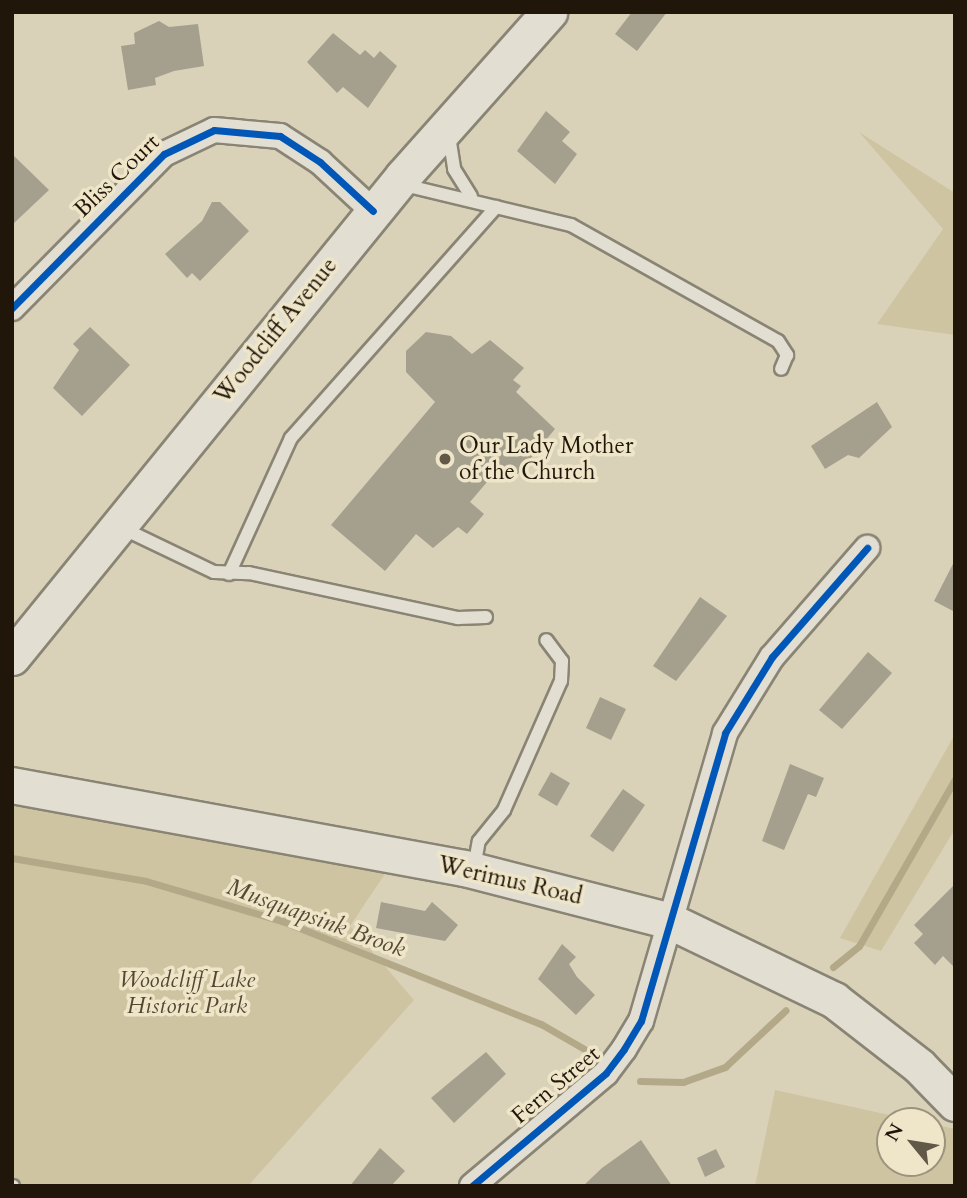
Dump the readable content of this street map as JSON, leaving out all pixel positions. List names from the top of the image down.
{
  "streets": {
    "main road": ["Woodcliff Avenue", "Werimus Road"],
    "street": ["Bliss Court", "Fern Street"]
  },
  "crossings": [
    ["Bliss Court", "Woodcliff Avenue"],
    ["Werimus Road", "Fern Street"]
  ],
  "water": ["Musquapsink Brook"],
  "parks": ["Woodcliff Lake Historic Park"],
  "places": ["Our Lady Mother of the Church"],
  "north": "top left"
}
